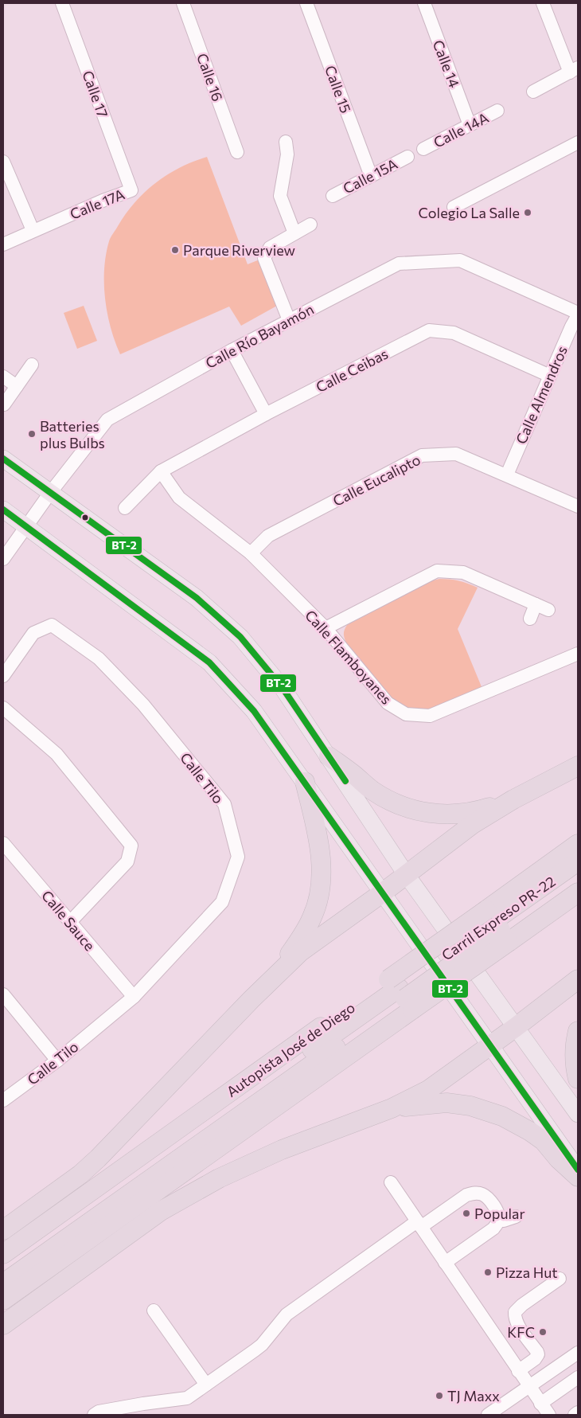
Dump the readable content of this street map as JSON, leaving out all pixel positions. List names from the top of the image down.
{
  "streets": {
    "highway": ["Carril Expreso PR-22", "Autopista José de Diego"],
    "street": [
      "Calle 14",
      "Calle 16",
      "Calle 15",
      "Calle 17",
      "Calle 14A",
      "Calle 15A",
      "Calle 17A",
      "Calle Río Bayamón",
      "Calle Ceibas",
      "Calle Almendros",
      "Calle Eucalipto",
      "Calle Flamboyanes",
      "Calle Tilo",
      "Calle Sauce"
    ]
  },
  "crossings": [
    ["Calle 14", "Calle 14A"],
    ["Calle 15", "Calle 15A"],
    ["Calle 17", "Calle 17A"],
    ["Calle Río Bayamón", "Calle Almendros"],
    ["Calle Ceibas", "Calle Almendros"],
    ["Calle Ceibas", "Calle Flamboyanes"],
    ["Calle Almendros", "Calle Eucalipto"],
    ["Calle Eucalipto", "Calle Flamboyanes"],
    ["Calle Tilo", "Calle Sauce"],
    ["Carril Expreso PR-22", "Autopista José de Diego"]
  ],
  "places": [
    "Colegio La Salle",
    "Parque Riverview",
    "Batteries plus Bulbs",
    "Popular",
    "Pizza Hut",
    "KFC",
    "TJ Maxx"
  ],
  "lines": ["transit line BT-2"]
}
